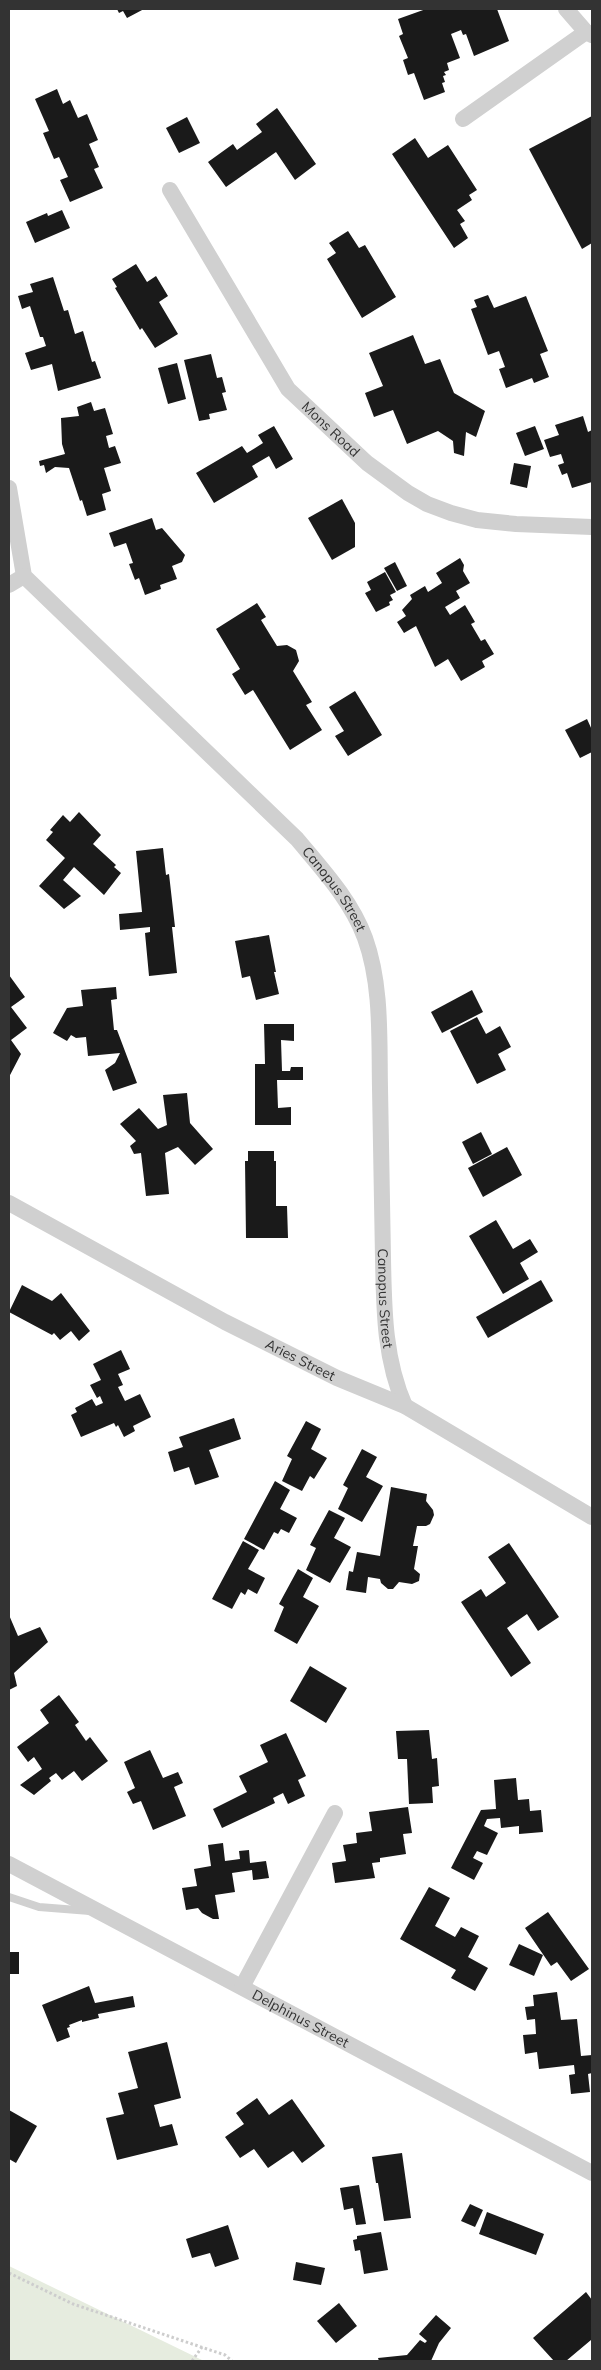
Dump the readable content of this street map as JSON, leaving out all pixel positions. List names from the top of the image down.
{
  "streets": {
    "street": [
      "Mons Road",
      "Canopus Street",
      "Aries Street",
      "Delphinus Street"
    ]
  },
  "crossings": [
    ["Canopus Street", "Aries Street"]
  ]
}
